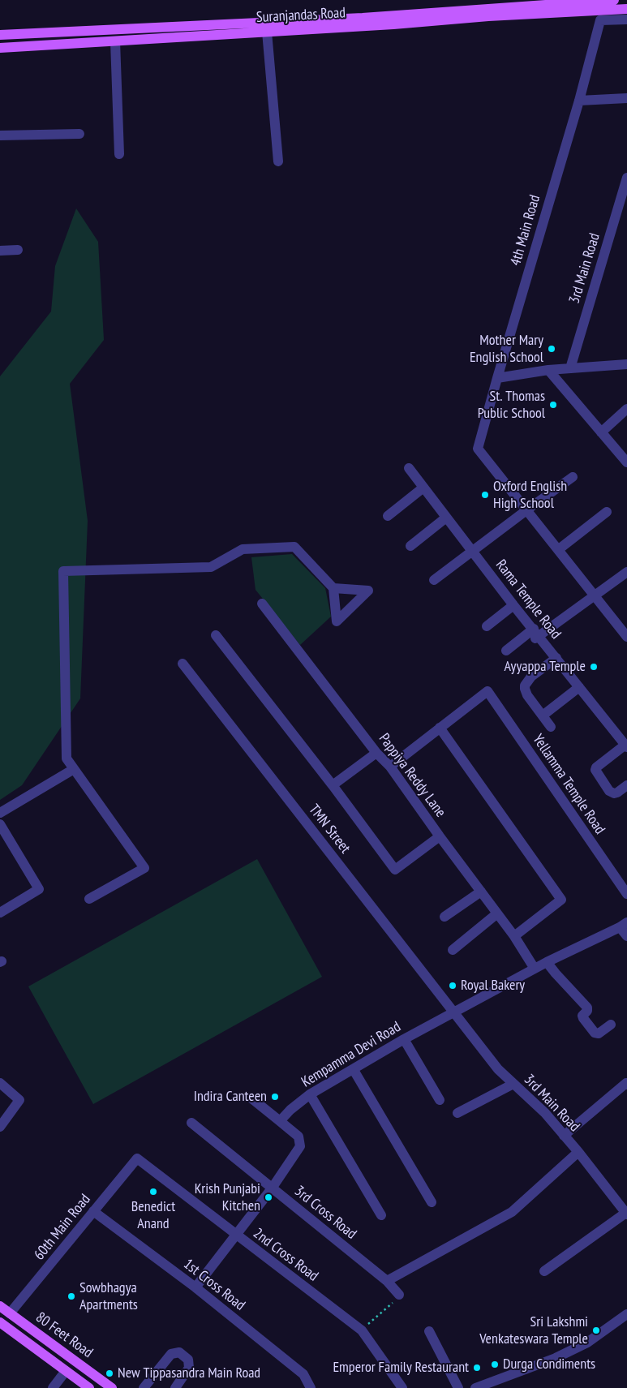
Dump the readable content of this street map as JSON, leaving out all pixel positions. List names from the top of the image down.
{
  "streets": {
    "main road": ["Suranjandas Road", "80 Feet Road"],
    "street": [
      "4th Main Road",
      "3rd Main Road",
      "Rama Temple Road",
      "Pappiya Reddy Lane",
      "Yellamma Temple Road",
      "TMN Street",
      "Kempamma Devi Road",
      "3rd Cross Road",
      "60th Main Road",
      "2nd Cross Road",
      "1st Cross Road"
    ]
  },
  "crossings": [
    ["Suranjandas Road", "4th Main Road"],
    ["3rd Main Road", "TMN Street"],
    ["3rd Main Road", "Kempamma Devi Road"],
    ["Pappiya Reddy Lane", "Kempamma Devi Road"],
    ["TMN Street", "Kempamma Devi Road"],
    ["60th Main Road", "2nd Cross Road"],
    ["60th Main Road", "1st Cross Road"],
    ["60th Main Road", "80 Feet Road"]
  ],
  "places": [
    "Mother Mary English School",
    "St. Thomas Public School",
    "Oxford English High School",
    "Ayyappa Temple",
    "Royal Bakery",
    "Indira Canteen",
    "Benedict Anand",
    "Krish Punjabi Kitchen",
    "Sowbhagya Apartments",
    "Sri Lakshmi Venkateswara Temple",
    "Durga Condiments",
    "Emperor Family Restaurant",
    "New Tippasandra Main Road"
  ]
}
